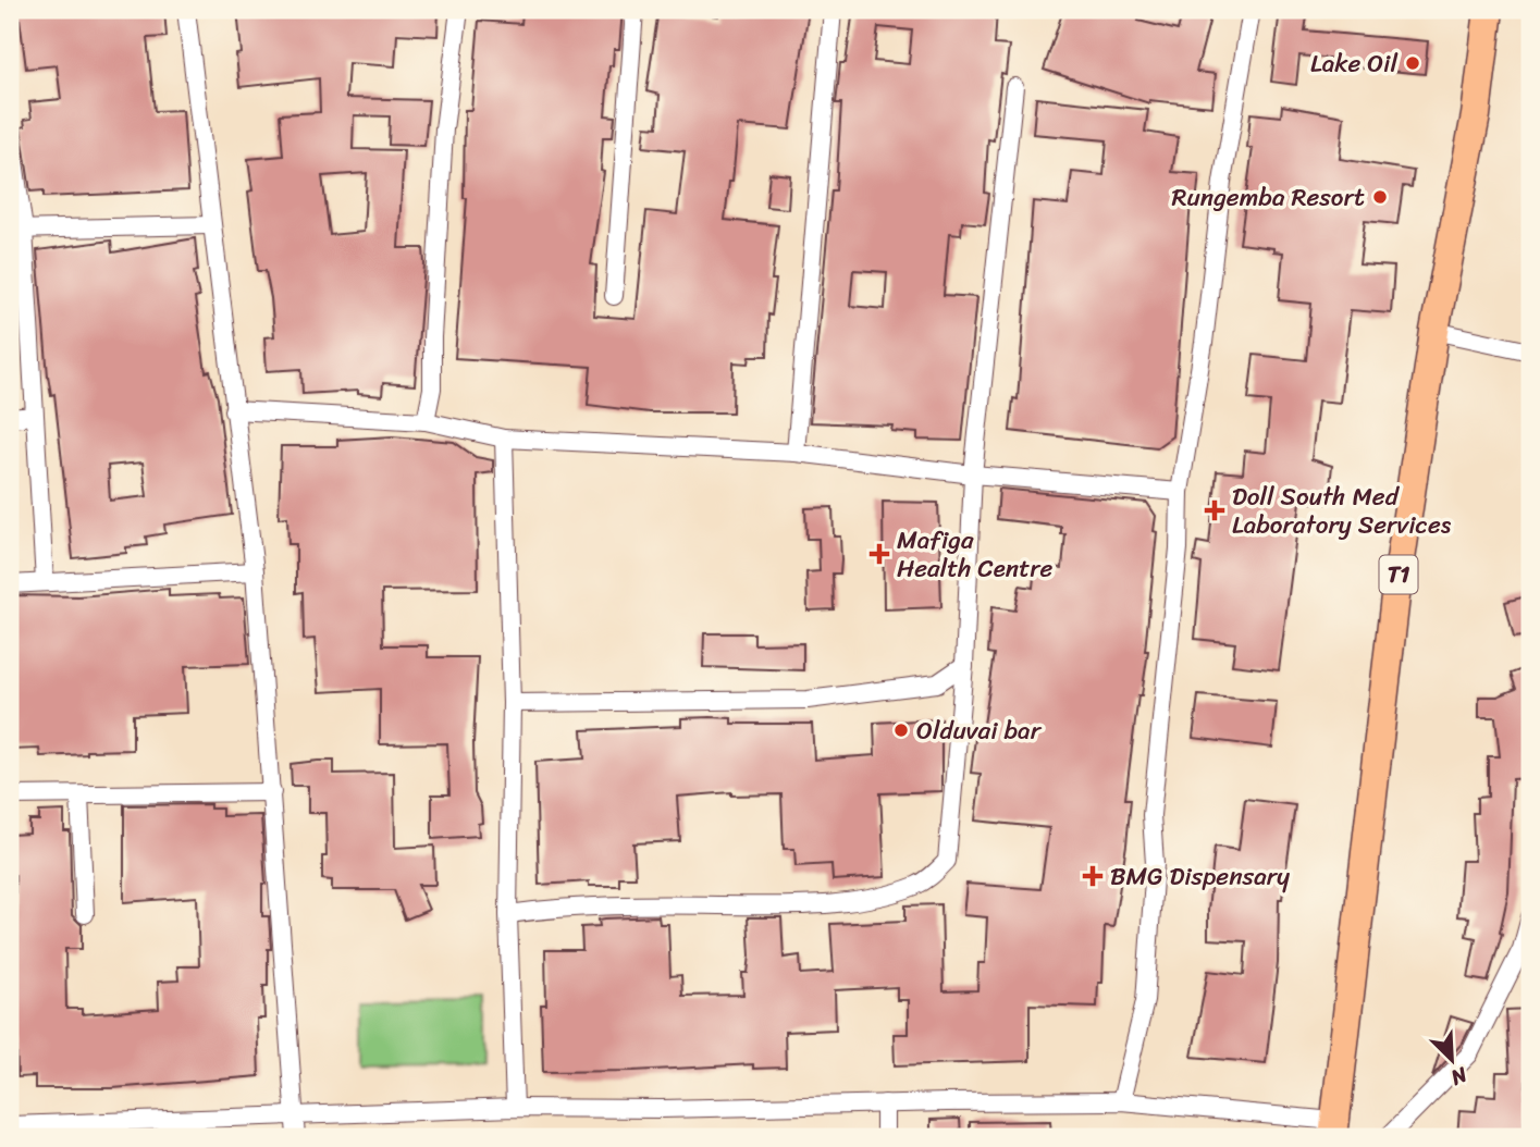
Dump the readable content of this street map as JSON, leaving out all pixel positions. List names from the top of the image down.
{
  "streets": {
    "highway": ["T1"]
  },
  "places": {
    "other": ["Lake Oil", "Rungemba Resort", "Olduvai bar"],
    "health": ["Doll South Med Laboratory Services", "Mafiga Health Centre", "BMG Dispensary"]
  },
  "north": "bottom right"
}
